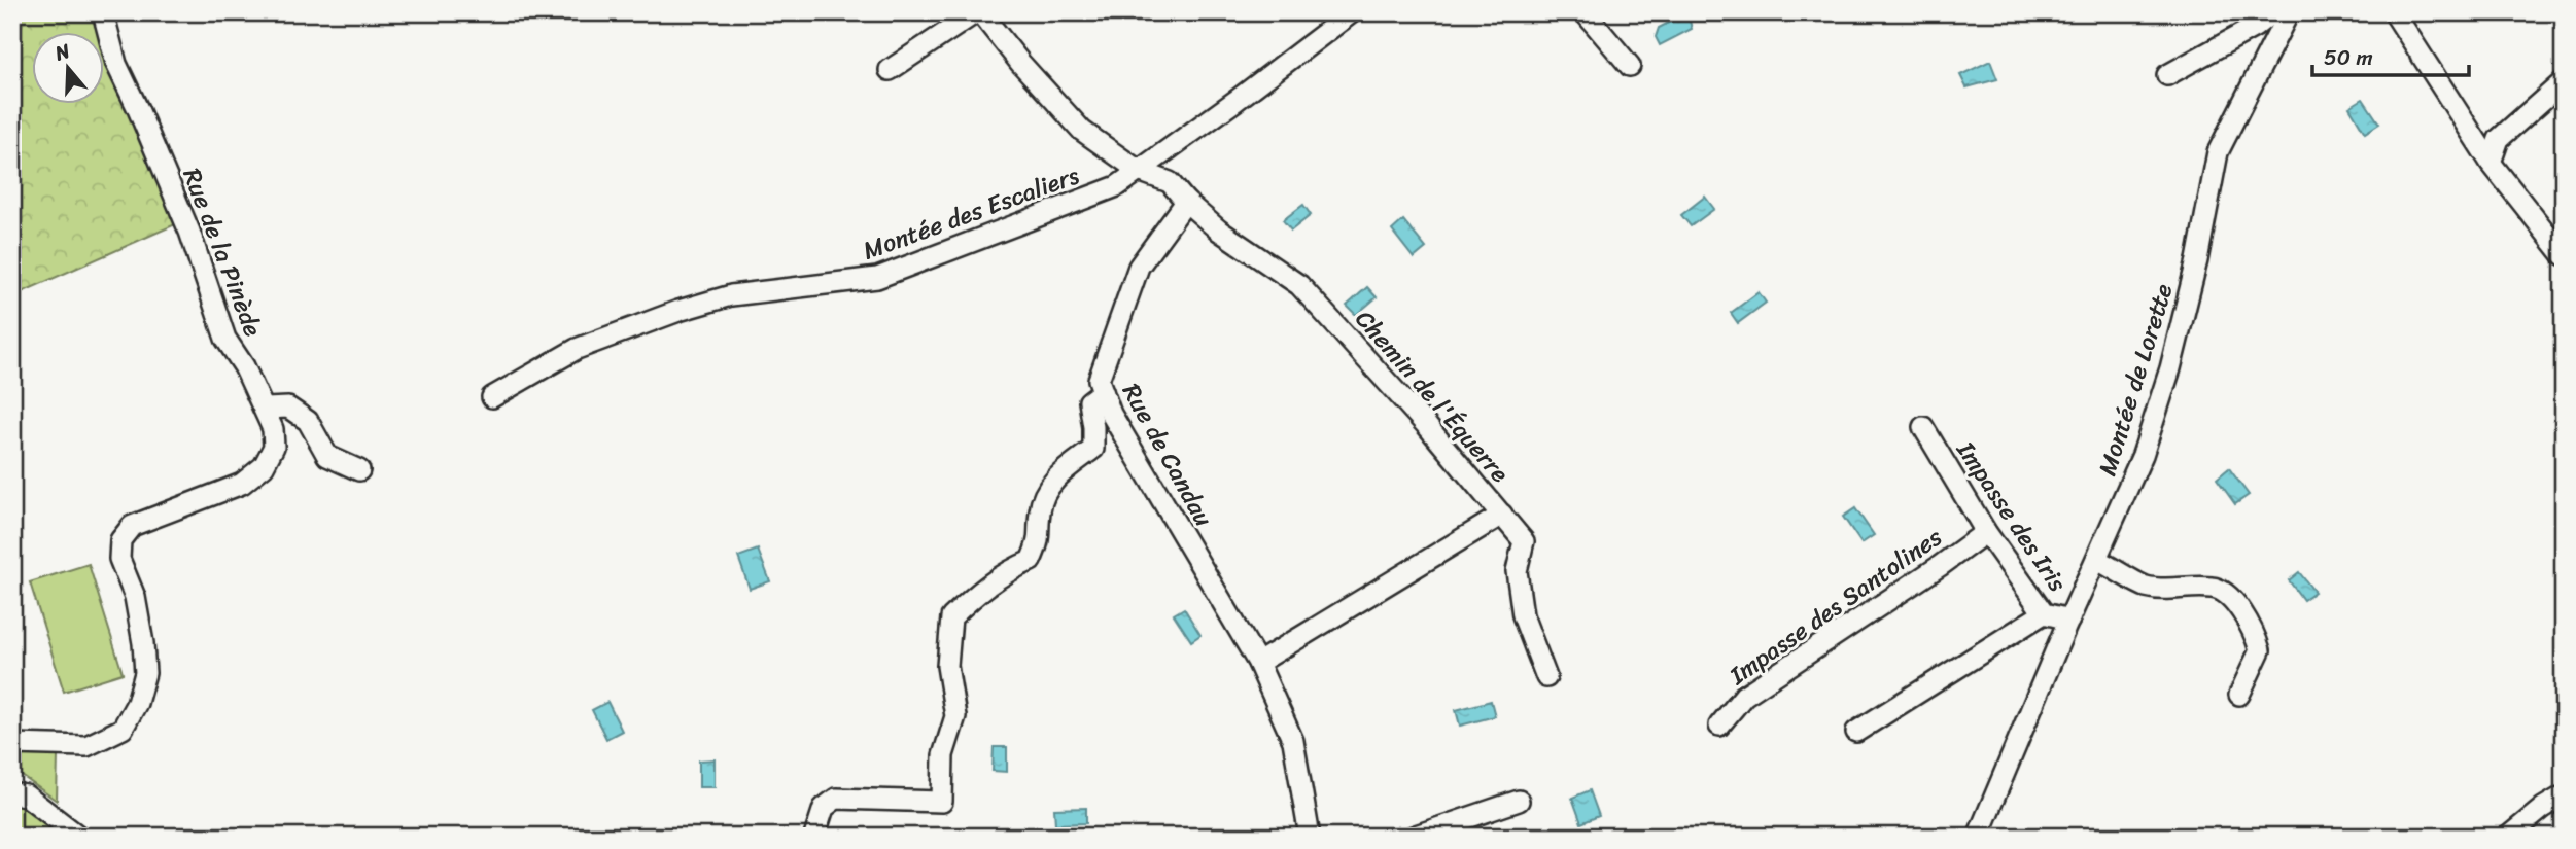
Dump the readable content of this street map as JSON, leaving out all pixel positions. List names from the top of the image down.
{
  "streets": {
    "street": [
      "Montée des Escaliers",
      "Rue de la Pinède",
      "Montée de Lorette",
      "Chemin de l'Équerre",
      "Rue de Candau",
      "Impasse des Iris",
      "Impasse des Santolines"
    ]
  },
  "crossings": [
    ["Montée de Lorette", "Impasse des Iris"],
    ["Chemin de l'Équerre", "Rue de Candau"],
    ["Impasse des Iris", "Impasse des Santolines"]
  ],
  "scale_bar": "50 m",
  "north": "top"
}
